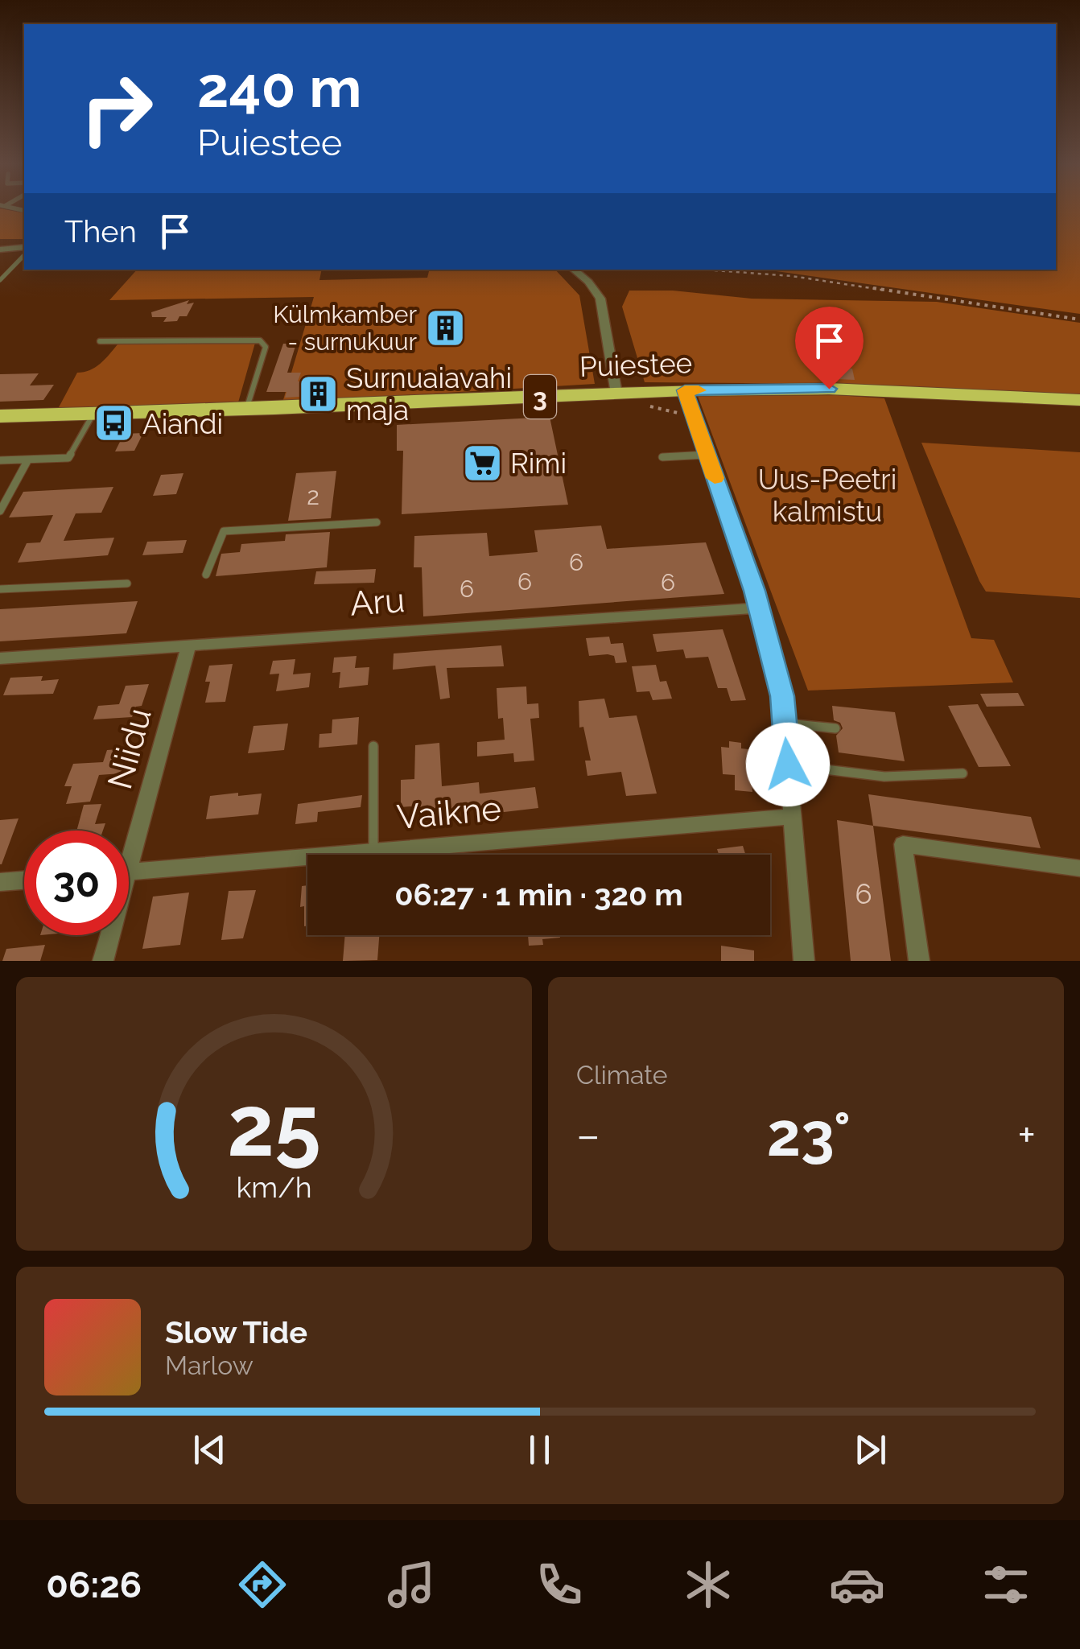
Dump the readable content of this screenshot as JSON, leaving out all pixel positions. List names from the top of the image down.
{
  "streets": {
    "highway": ["Puiestee", "3"],
    "street": ["Aru", "Niidu", "Vaikne"]
  },
  "crossings": [
    ["Aru", "Niidu"]
  ],
  "parks": ["Uus-Peetri kalmistu"],
  "places": {
    "building": ["Külmkamber - surnukuur", "Surnuaiavahi maja"],
    "bus stop": ["Aiandi"],
    "supermarket": ["Rimi"]
  },
  "house_numbers": [
    "2",
    "6",
    "6",
    "6",
    "6",
    "6"
  ],
  "page": {
    "turn": ["240 m", "Puiestee"],
    "then": "Then",
    "limit": "30",
    "trip": "06:27 · 1 min · 320 m",
    "tile": "Climate",
    "heat": ["−", "23°", "+"],
    "song": ["Slow Tide", "Marlow"],
    "tabs": "06:26",
    "gauge": ["25", "km/h"]
  }
}
